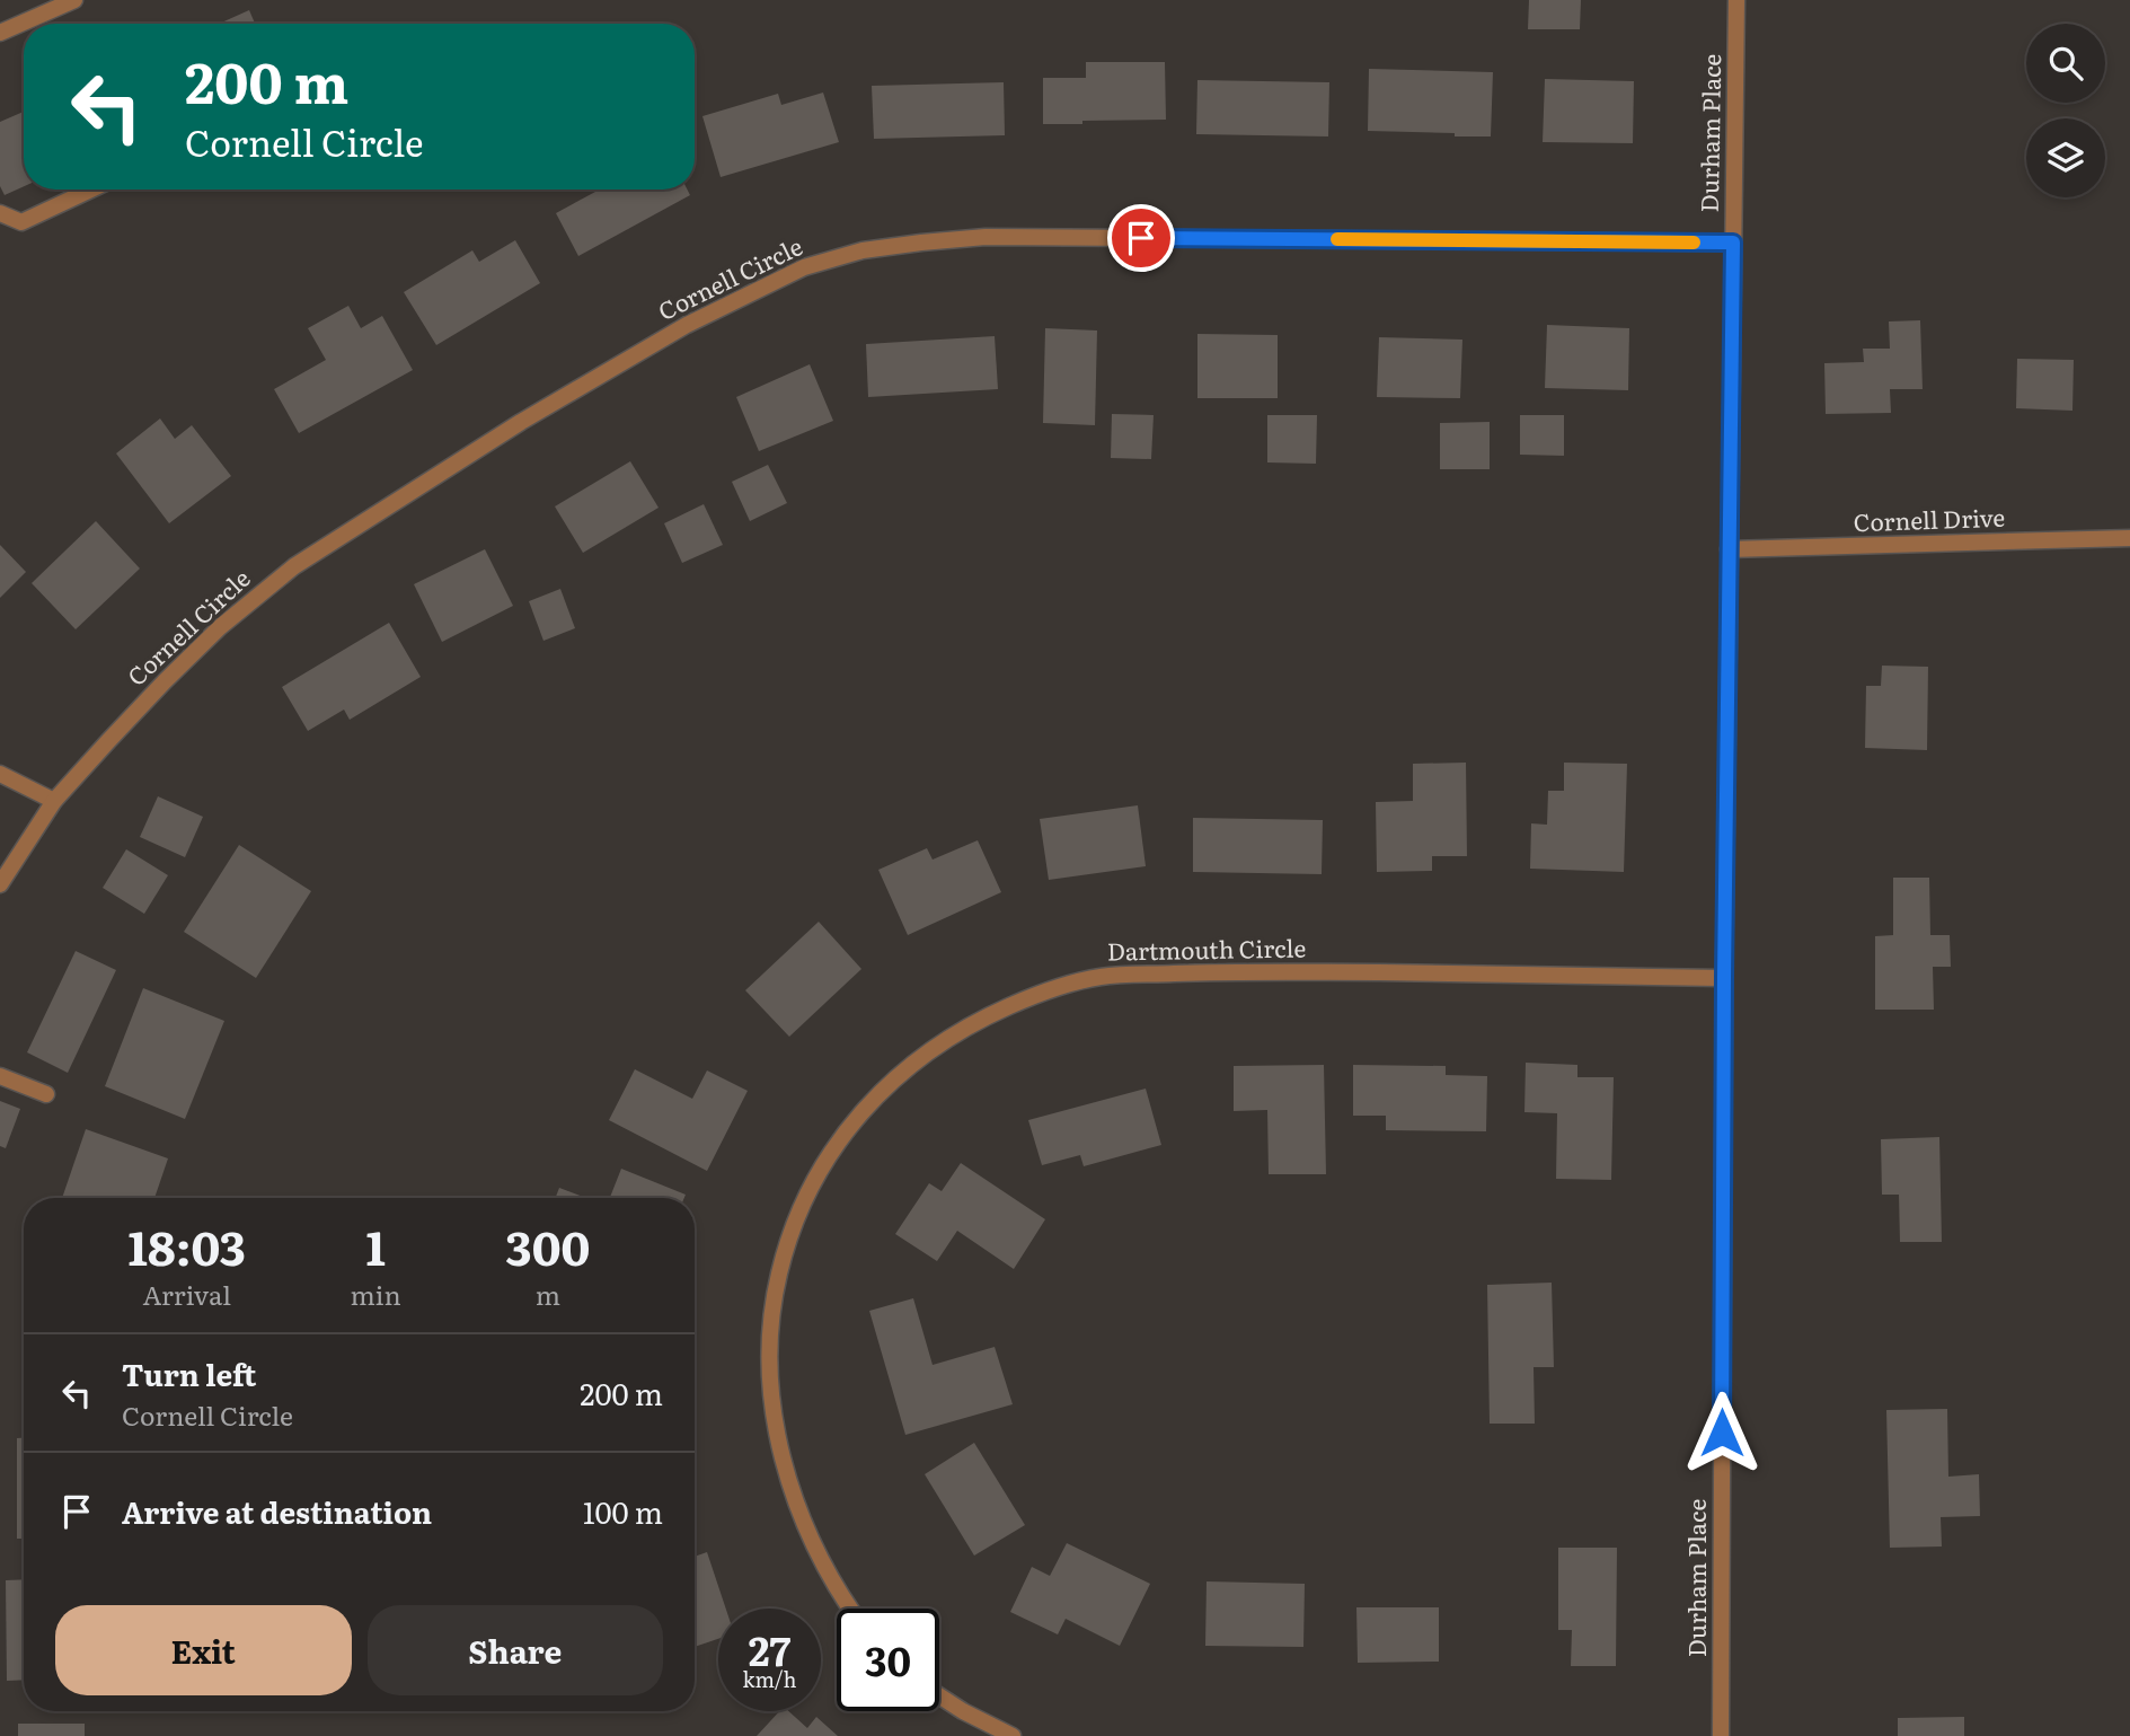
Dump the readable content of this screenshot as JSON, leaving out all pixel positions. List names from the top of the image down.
{
  "streets": {
    "street": [
      "Durham Place",
      "Cornell Circle",
      "Cornell Drive",
      "Dartmouth Circle"
    ]
  },
  "crossings": [
    ["Durham Place", "Cornell Circle"],
    ["Durham Place", "Cornell Drive"],
    ["Durham Place", "Dartmouth Circle"]
  ],
  "page": {
    "turn": ["200 m", "Cornell Circle"],
    "eta": [
      "18:03",
      "Arrival",
      "1",
      "min",
      "300",
      "m"
    ],
    "list": [
      {
        "name": "Turn left",
        "note": "Cornell Circle",
        "value": "200 m"
      },
      {
        "name": "Arrive at destination",
        "value": "100 m"
      }
    ],
    "buttons": ["Exit", "Share"],
    "speed": "27 km/h",
    "limit": "30"
  }
}
